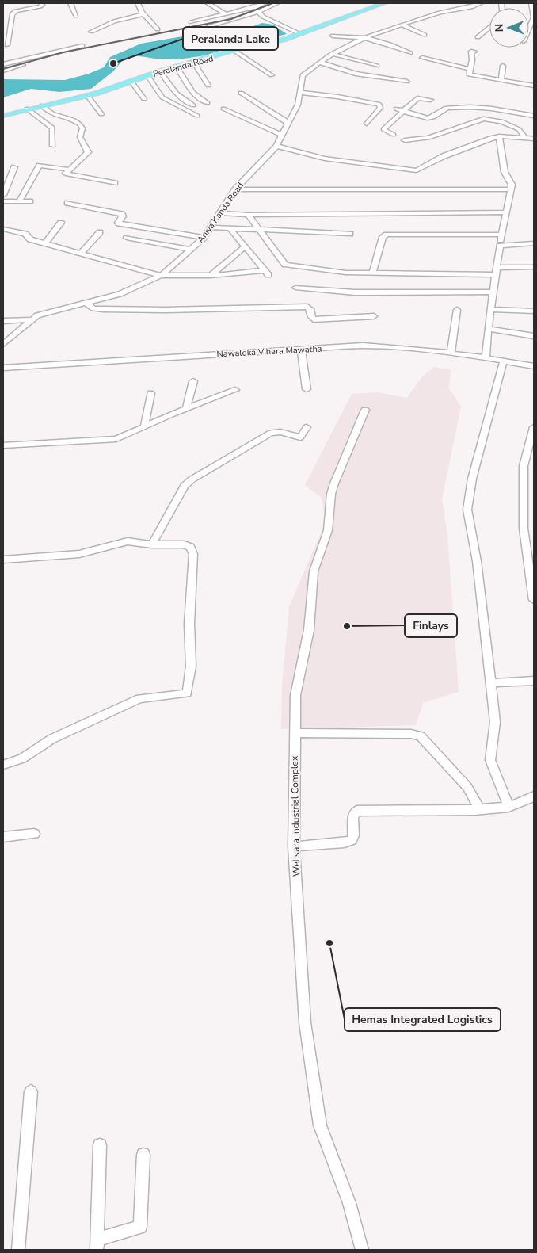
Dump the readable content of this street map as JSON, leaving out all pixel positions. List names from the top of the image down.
{
  "streets": {
    "main road": ["Peralanda Road"],
    "street": ["Aniya Kanda Road", "Nawaloka Vihara Mawatha", "Welisara Industrial Complex"]
  },
  "places": ["Peralanda Lake", "Finlays", "Hemas Integrated Logistics"],
  "north": "left"
}
